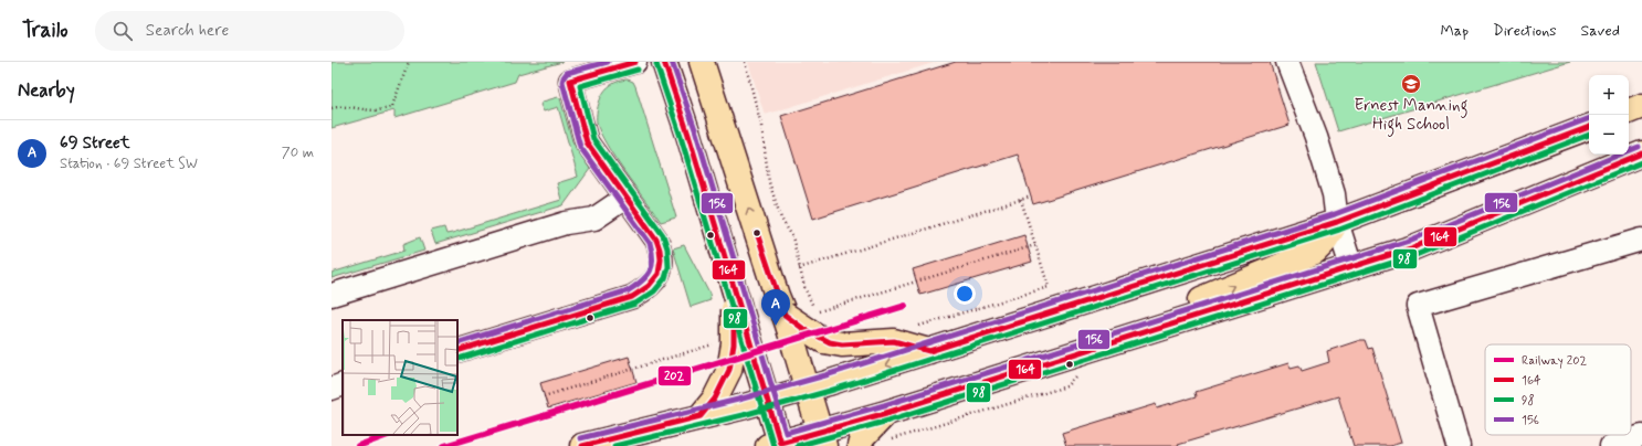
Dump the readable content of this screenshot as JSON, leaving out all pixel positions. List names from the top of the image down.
{
  "places": {
    "school or university": ["Ernest Manning High School"]
  },
  "lines": [
    "transit line 164",
    "transit line 156",
    "transit line 98",
    "rail line 202"
  ],
  "legend": [
    "Railway 202",
    "164",
    "98",
    "156"
  ],
  "page": {
    "header": "Trailo",
    "search": "Search here",
    "nav": ["Map", "Directions", "Saved"],
    "heading": "Nearby",
    "map_buttons": ["+", "−"],
    "list": [
      {
        "mark": "A",
        "name": "69 Street",
        "note": "Station · 69 Street SW",
        "value": "70 m"
      }
    ],
    "pins": "A"
  }
}
